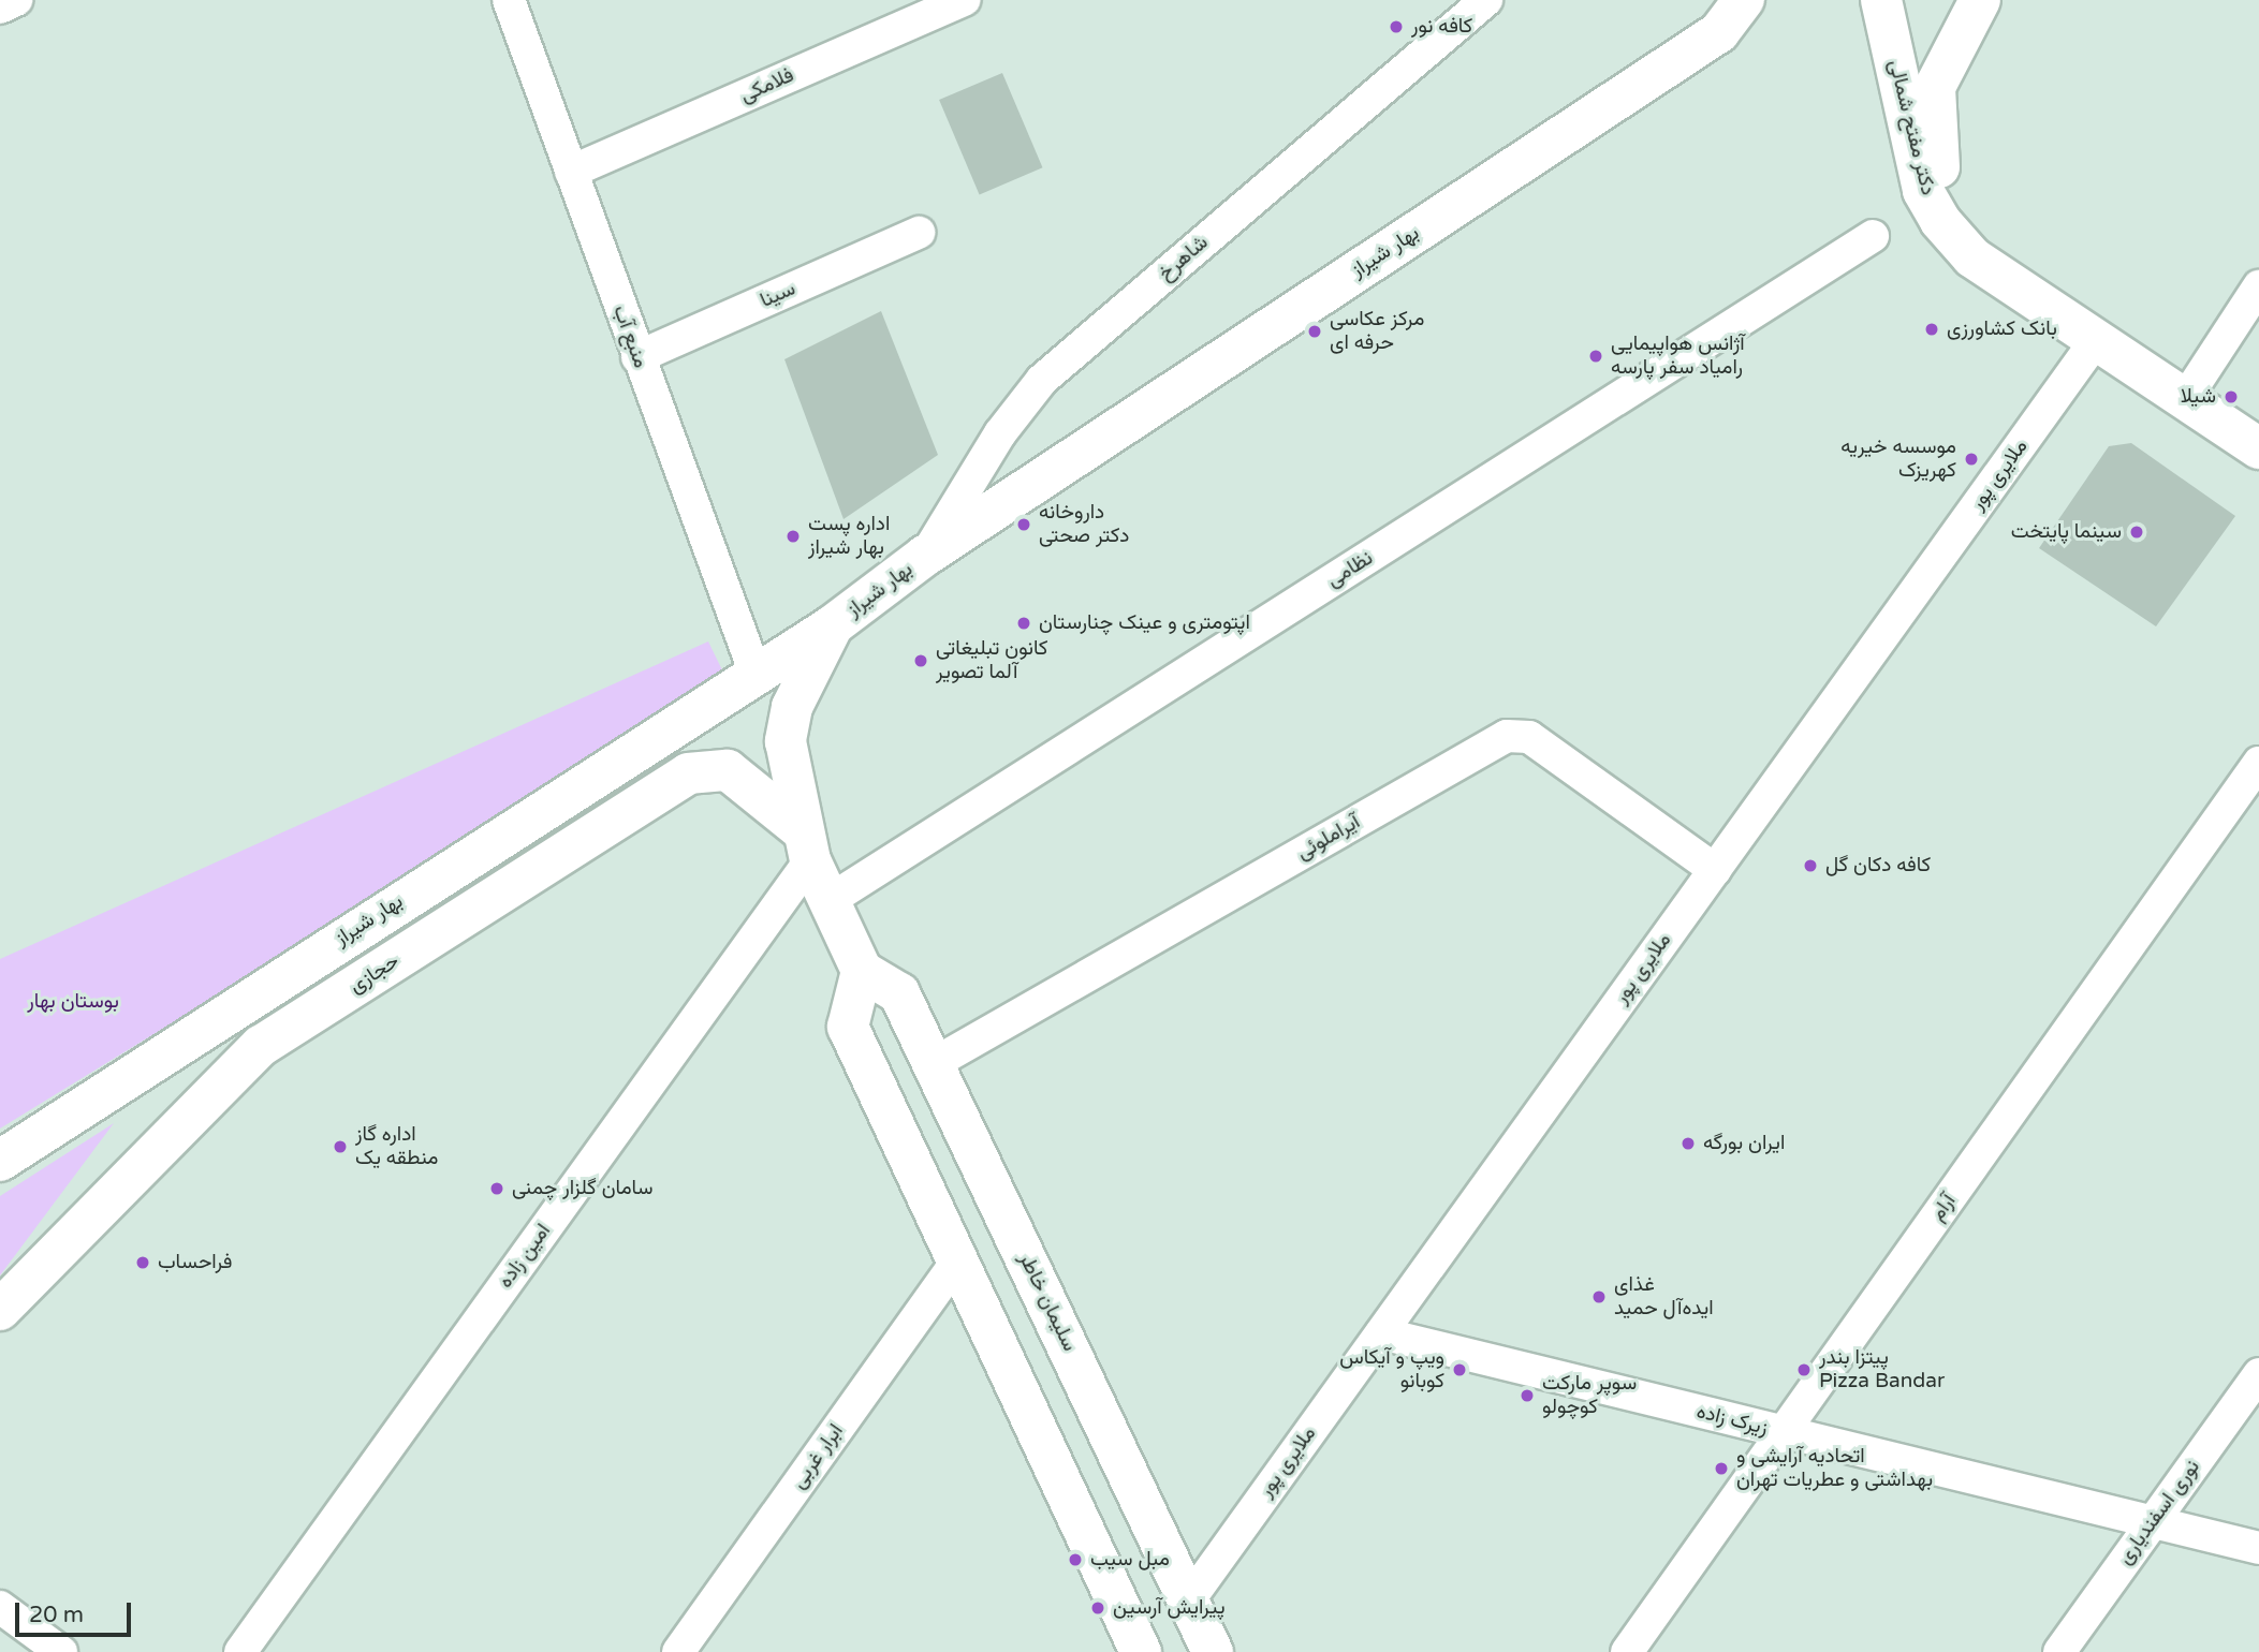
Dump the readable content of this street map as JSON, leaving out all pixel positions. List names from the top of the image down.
{
  "streets": {
    "main road": [
      "دکتر مفتح شمالی",
      "بهار شیراز",
      "حجازی",
      "سلیمان خاطر"
    ],
    "street": [
      "فلامکی",
      "شاهرخ",
      "سینا",
      "منبع آب",
      "ملایری پور",
      "نظامی",
      "آیراملوئی",
      "آرام",
      "امین زاده",
      "زیرک زاده",
      "ابرار غربی",
      "نوری اسفندیاری"
    ]
  },
  "crossings": [
    ["فلامکی", "منبع آب"],
    ["دکتر مفتح شمالی", "ملایری پور"],
    ["بهار شیراز", "شاهرخ"],
    ["بهار شیراز", "منبع آب"],
    ["سینا", "منبع آب"],
    ["ملایری پور", "آیراملوئی"],
    ["ملایری پور", "سلیمان خاطر"],
    ["ملایری پور", "زیرک زاده"],
    ["آیراملوئی", "سلیمان خاطر"],
    ["حجازی", "امین زاده"],
    ["آرام", "زیرک زاده"],
    ["زیرک زاده", "نوری اسفندیاری"]
  ],
  "parks": ["بوستان بهار"],
  "places": [
    "کافه نور",
    "بانک کشاورزی",
    "مرکز عکاسی حرفه ای",
    "آژانس هواپیمایی رامیاد سفر پارسه",
    "شیلا",
    "موسسه خیریه کهریزک",
    "داروخانه دکتر صحتی",
    "سینما پایتخت",
    "اداره پست بهار شیراز",
    "اپتومتری و عینک چنارستان",
    "کانون تبلیغاتی آلما تصویر",
    "کافه دکان گل",
    "ایران بورگه",
    "اداره گاز منطقه یک",
    "سامان گلزار چمنی",
    "فراحساب",
    "غذای ایده‌آل حمید",
    "ویپ و آیکاس کوبانو",
    "پیتزا بندر Pizza Bandar",
    "سوپر مارکت کوچولو",
    "اتحادیه آرایشی و بهداشتی و عطریات تهران",
    "مبل سیب",
    "پیرایش آرسین"
  ],
  "scale_bar": "20 m"
}
